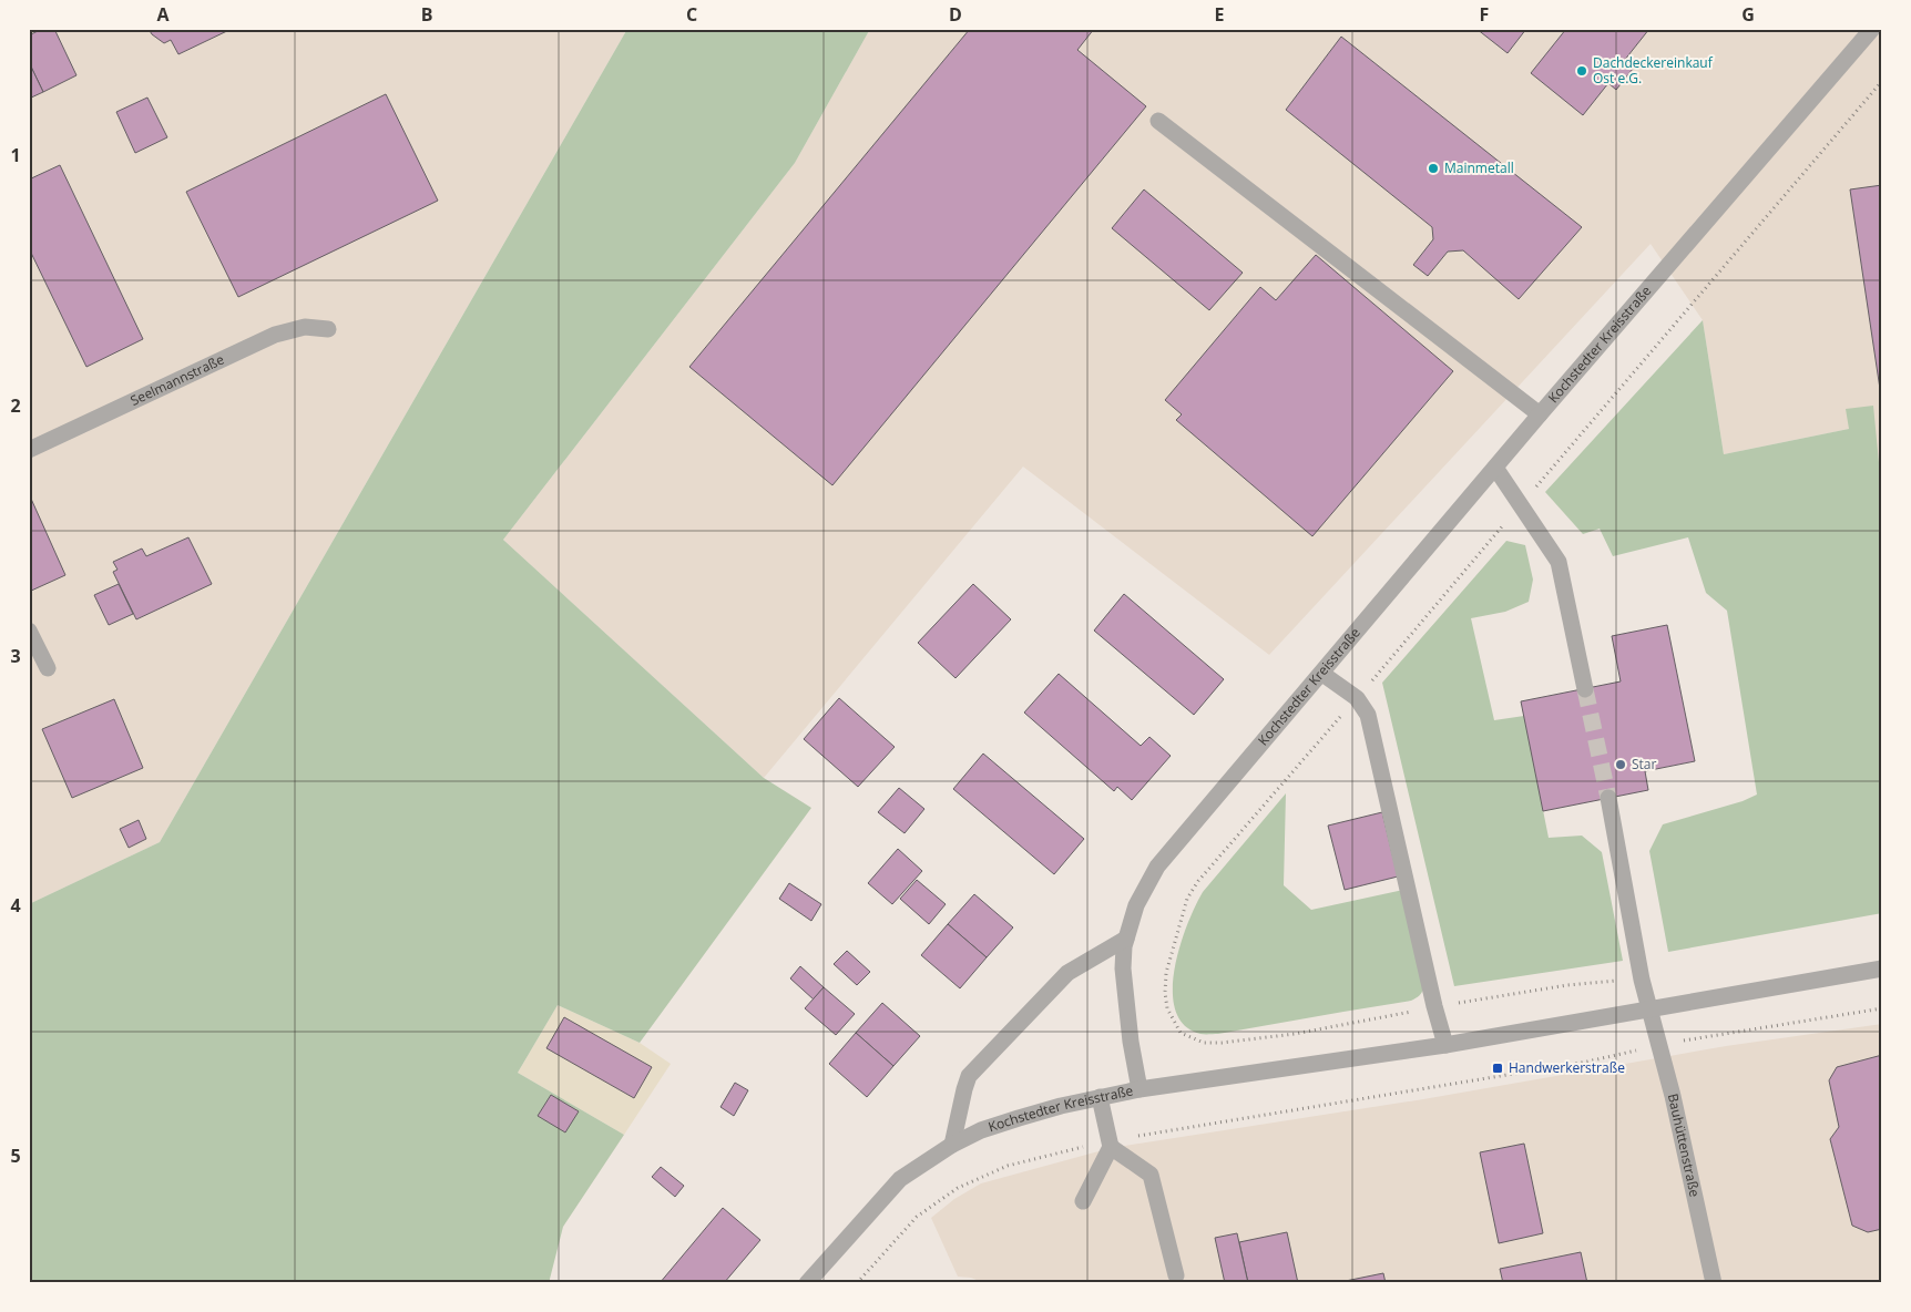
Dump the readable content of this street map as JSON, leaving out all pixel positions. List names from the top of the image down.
{
  "streets": {
    "street": ["Kochstedter Kreisstraße", "Seelmannstraße", "Bauhüttenstraße"]
  },
  "places": {
    "other": ["Dachdeckereinkauf Ost e.G.", "Mainmetall", "Star"],
    "transit": ["Handwerkerstraße"]
  },
  "grid": {
    "columns": [
      "A",
      "B",
      "C",
      "D",
      "E",
      "F",
      "G"
    ],
    "rows": [
      "1",
      "2",
      "3",
      "4",
      "5"
    ]
  }
}
